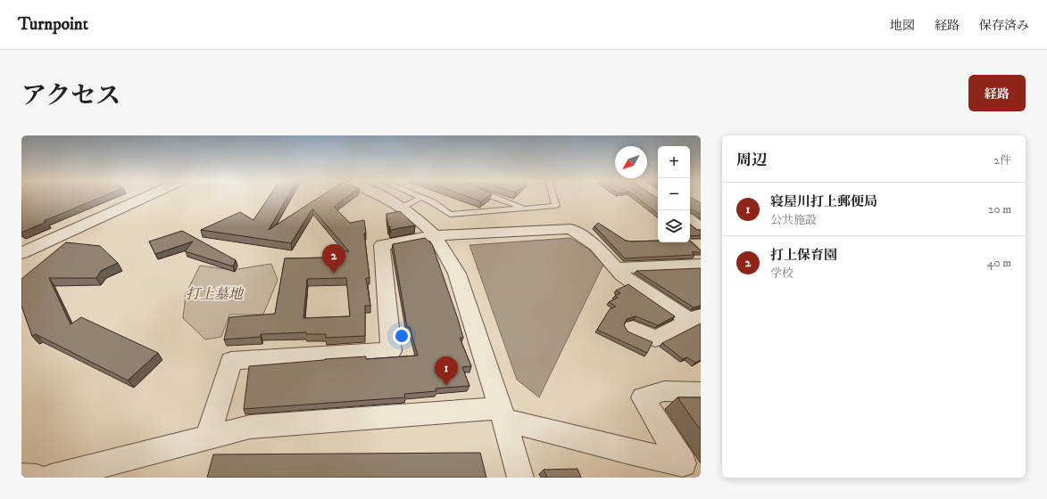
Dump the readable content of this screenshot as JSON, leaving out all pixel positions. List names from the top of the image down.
{
  "parks": ["打上墓地"],
  "north": "bottom left",
  "page": {
    "header": "Turnpoint",
    "nav": ["地図", "経路", "保存済み"],
    "title": "アクセス",
    "buttons": "経路",
    "heading": ["周辺", "2件"],
    "map_buttons": ["+", "−"],
    "list": [
      {
        "mark": "1",
        "name": "寝屋川打上郵便局",
        "note": "公共施設",
        "value": "20 m"
      },
      {
        "mark": "2",
        "name": "打上保育園",
        "note": "学校",
        "value": "40 m"
      }
    ],
    "pins": ["2", "1"]
  }
}
